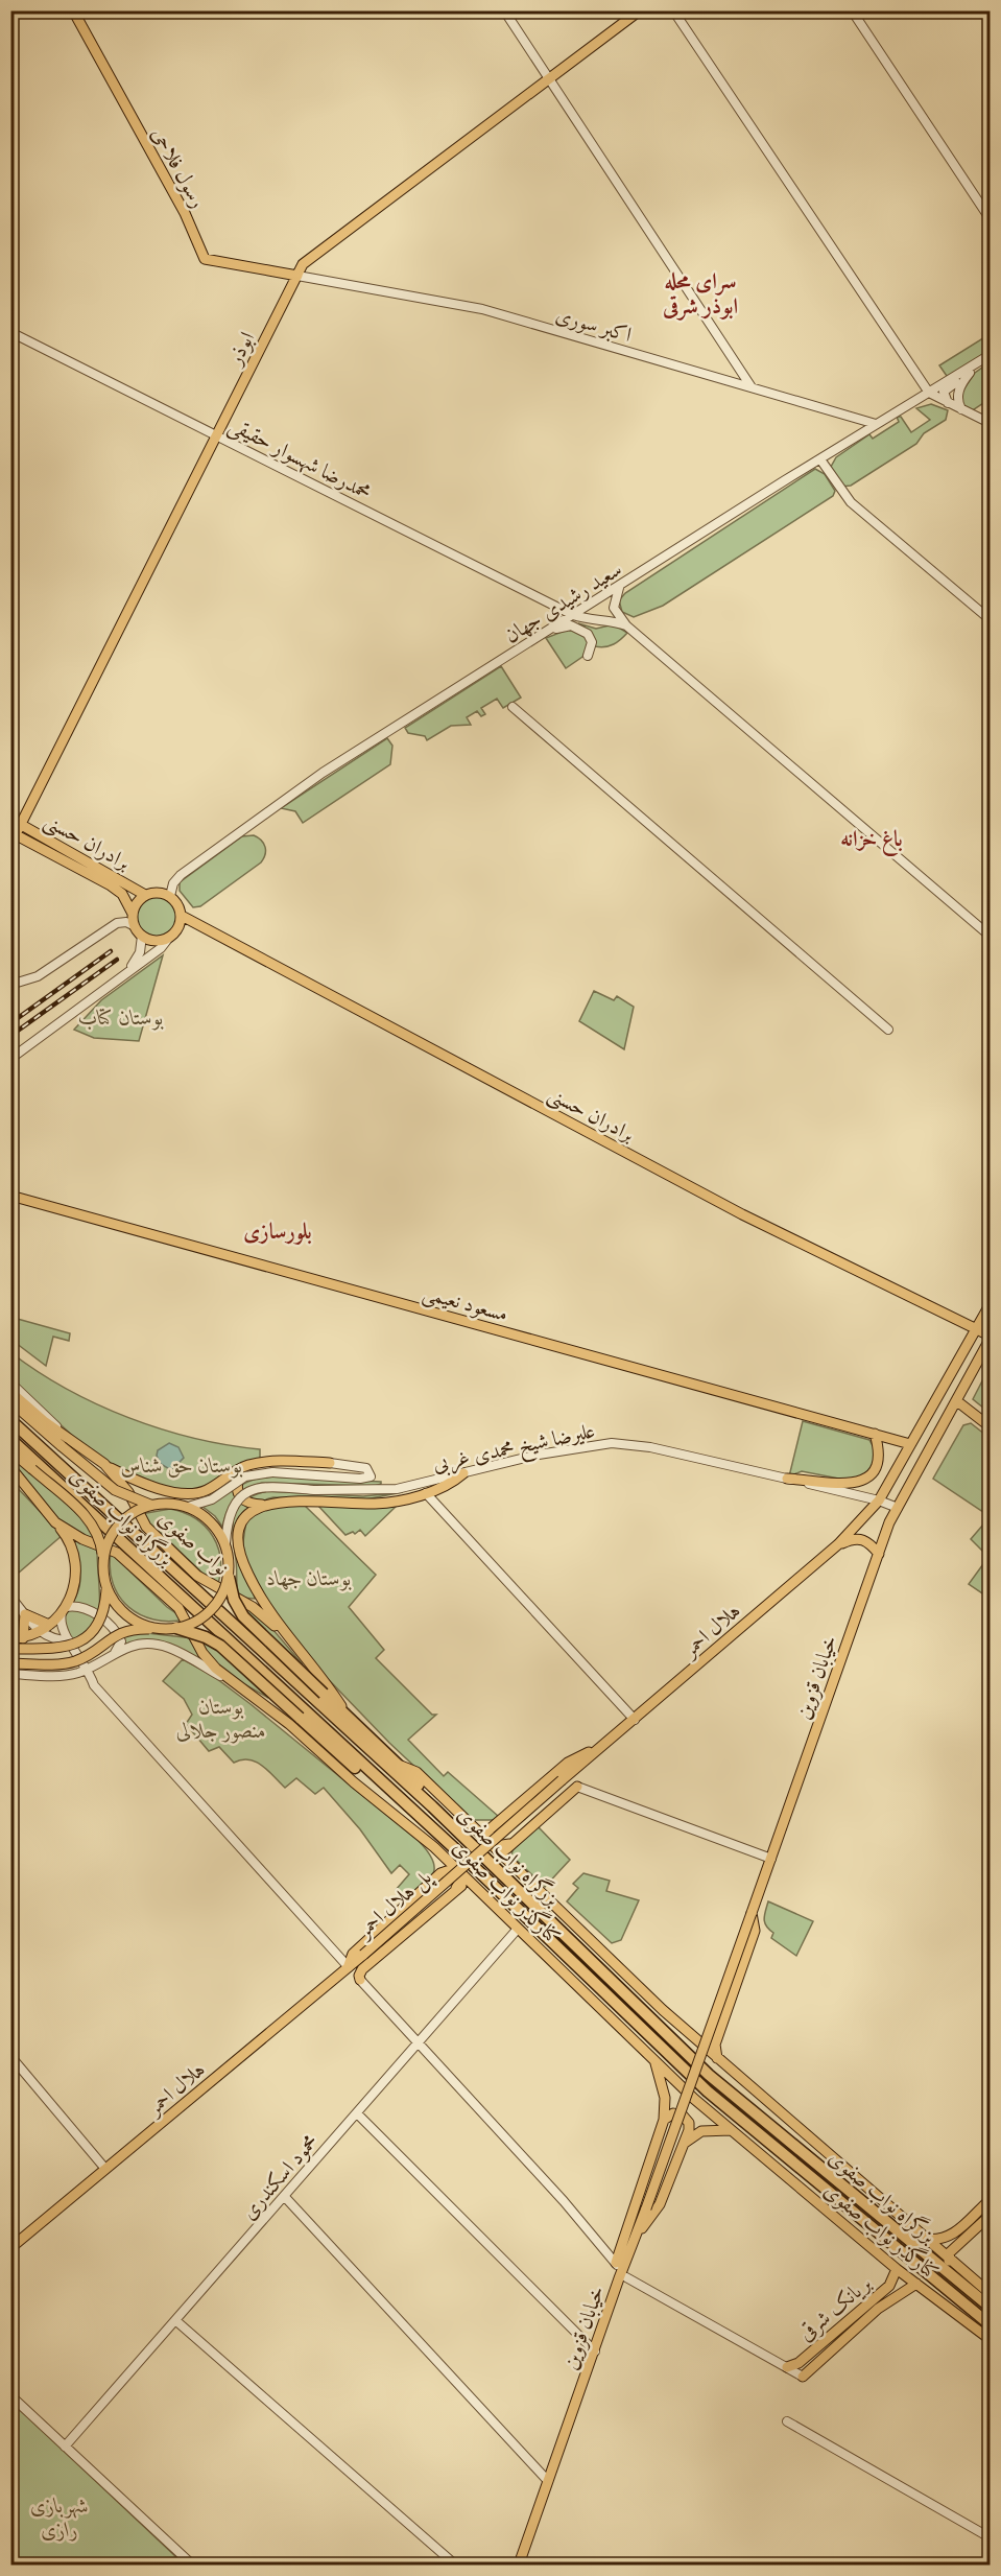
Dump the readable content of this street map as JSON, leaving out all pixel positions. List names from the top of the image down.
{
  "streets": {
    "highway": ["بزرگراه نواب صفوی"],
    "main road": [
      "رسول فلاحی",
      "ابوذر",
      "برادران حسنی",
      "مسعود نعیمی",
      "نواب صفوی",
      "هلال احمر",
      "خیابان قزوین",
      "کنارگذر نواب صفوی",
      "پل هلال احمر",
      "بریانک شرقی"
    ],
    "street": [
      "اکبر سوری",
      "محمدرضا شهسوار حقیقی",
      "سعید رشیدی جهان",
      "علیرضا شیخ محمدی غربی",
      "محمود اسکندری"
    ]
  },
  "crossings": [
    ["رسول فلاحی", "اکبر سوری"],
    ["رسول فلاحی", "ابوذر"],
    ["اکبر سوری", "ابوذر"],
    ["اکبر سوری", "سعید رشیدی جهان"],
    ["ابوذر", "محمدرضا شهسوار حقیقی"],
    ["ابوذر", "برادران حسنی"],
    ["محمدرضا شهسوار حقیقی", "سعید رشیدی جهان"],
    ["سعید رشیدی جهان", "برادران حسنی"],
    ["برادران حسنی", "خیابان قزوین"],
    ["علیرضا شیخ محمدی غربی", "هلال احمر"],
    ["علیرضا شیخ محمدی غربی", "خیابان قزوین"],
    ["هلال احمر", "پل هلال احمر"],
    ["کنارگذر نواب صفوی", "محمود اسکندری"],
    ["کنارگذر نواب صفوی", "بریانک شرقی"]
  ],
  "districts": ["سرای محله ابوذر شرقی", "باغ خزانه", "بلورسازی"],
  "parks": [
    "بوستان کتاب",
    "بوستان حق شناس",
    "بوستان جهاد",
    "بوستان منصور جلالی",
    "شهربازی رازی"
  ]
}
